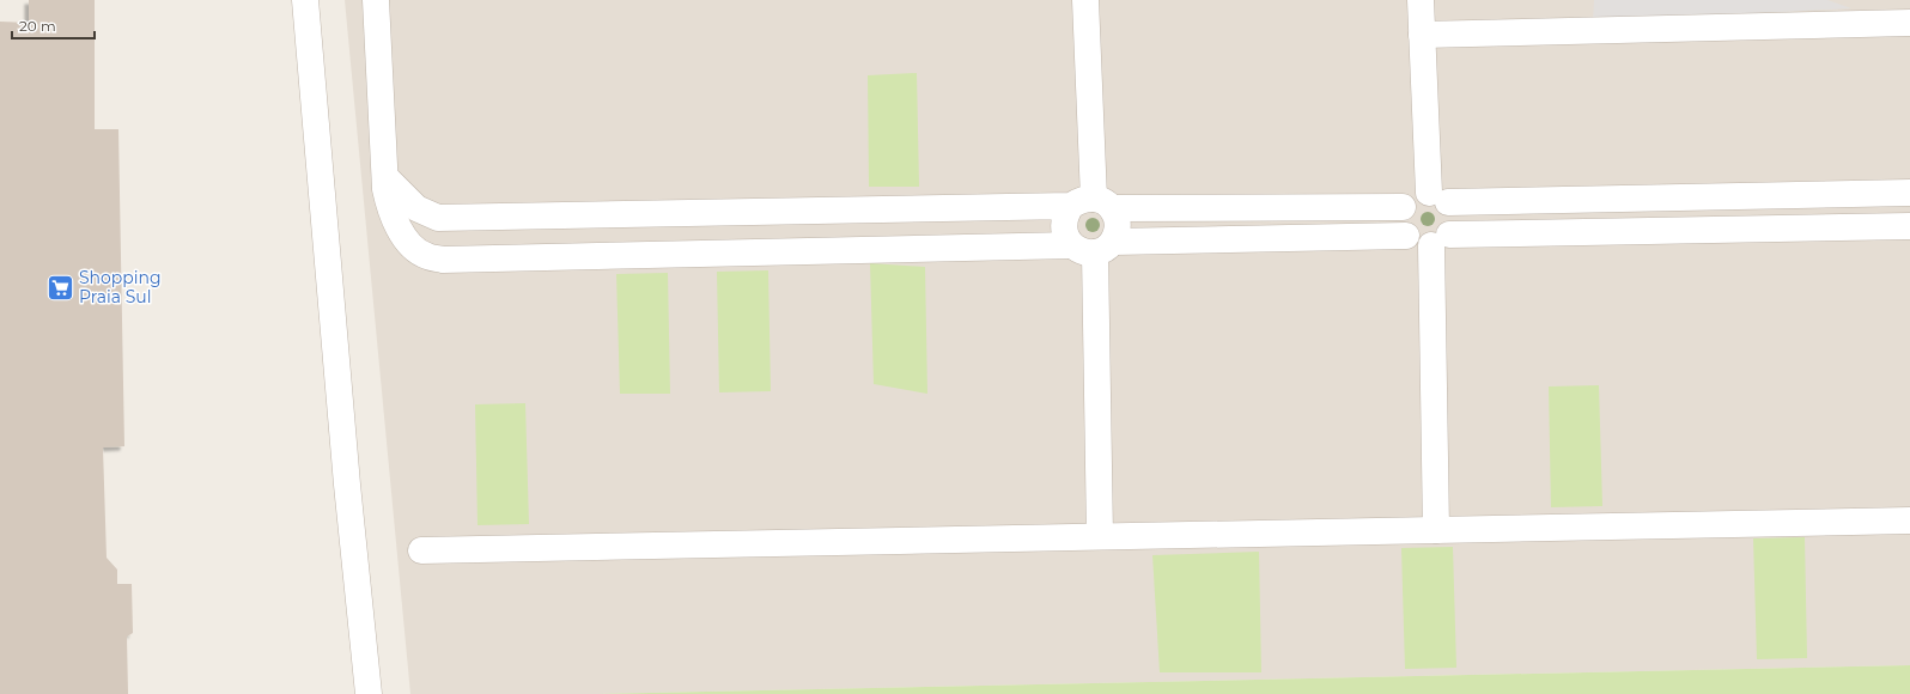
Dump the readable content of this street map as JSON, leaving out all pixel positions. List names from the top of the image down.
{
  "places": {
    "supermarket": ["Shopping Praia Sul"]
  },
  "scale_bar": "20 m"
}
